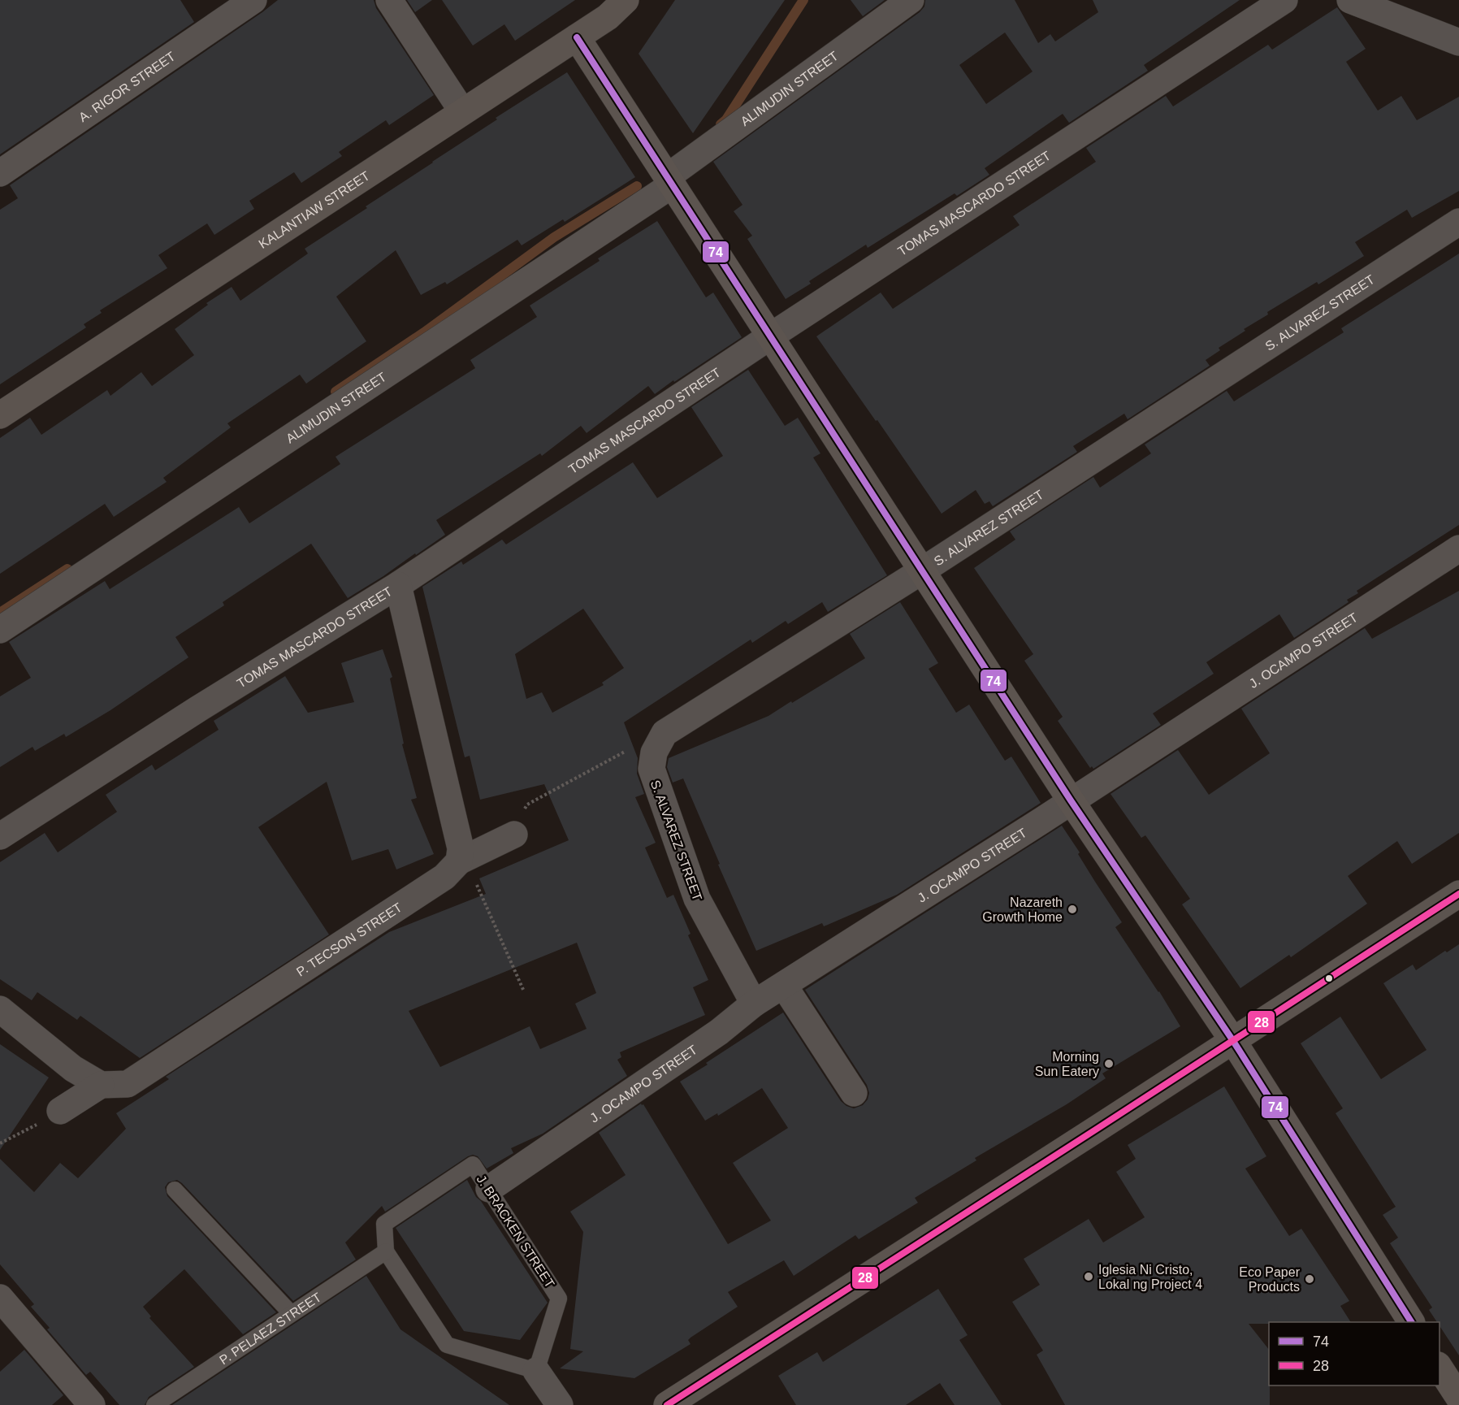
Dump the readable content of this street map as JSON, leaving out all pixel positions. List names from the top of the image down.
{
  "streets": {
    "street": [
      "A. RIGOR STREET",
      "ALIMUDIN STREET",
      "TOMAS MASCARDO STREET",
      "KALANTIAW STREET",
      "S. ALVAREZ STREET",
      "J. OCAMPO STREET",
      "P. TECSON STREET"
    ],
    "lane": ["J. BRACKEN STREET", "P. PELAEZ STREET"]
  },
  "crossings": [
    ["S. ALVAREZ STREET", "J. OCAMPO STREET"],
    ["J. OCAMPO STREET", "J. BRACKEN STREET"],
    ["J. BRACKEN STREET", "P. PELAEZ STREET"]
  ],
  "places": [
    "Nazareth Growth Home",
    "Morning Sun Eatery",
    "Iglesia Ni Cristo, Lokal ng Project 4",
    "Eco Paper Products"
  ],
  "lines": ["transit line 74", "transit line 28"],
  "legend": ["74", "28"]
}
